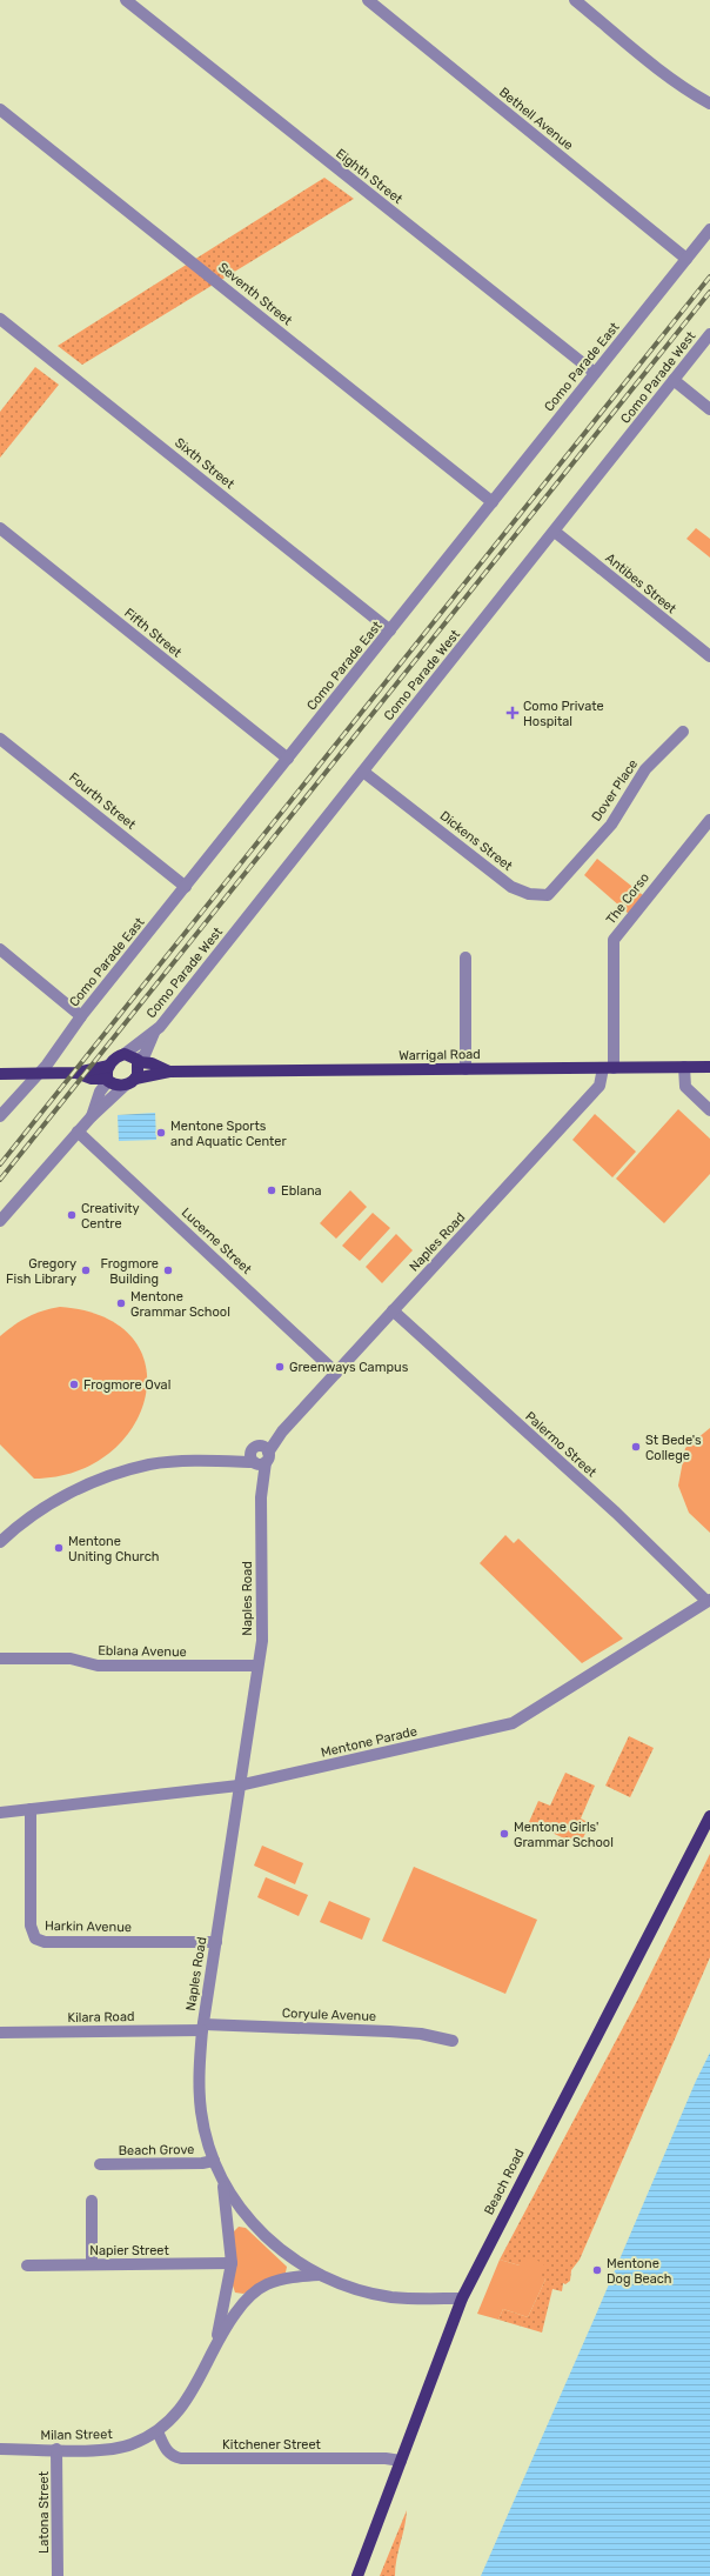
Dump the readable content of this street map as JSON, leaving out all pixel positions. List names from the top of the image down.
{
  "streets": {
    "main road": ["Warrigal Road", "Beach Road"],
    "street": [
      "Bethell Avenue",
      "Eighth Street",
      "Seventh Street",
      "Como Parade East",
      "Como Parade West",
      "Sixth Street",
      "Antibes Street",
      "Fifth Street",
      "Dover Place",
      "Fourth Street",
      "Dickens Street",
      "The Corso",
      "Lucerne Street",
      "Naples Road",
      "Palermo Street",
      "Eblana Avenue",
      "Mentone Parade",
      "Harkin Avenue",
      "Coryule Avenue",
      "Kilara Road",
      "Beach Grove",
      "Napier Street",
      "Milan Street",
      "Kitchener Street",
      "Latona Street"
    ]
  },
  "crossings": [
    ["Bethell Avenue", "Como Parade East"],
    ["Eighth Street", "Como Parade East"],
    ["Seventh Street", "Como Parade East"],
    ["Como Parade East", "Sixth Street"],
    ["Como Parade East", "Fifth Street"],
    ["Como Parade East", "Fourth Street"],
    ["Como Parade West", "Antibes Street"],
    ["Como Parade West", "Dickens Street"],
    ["Como Parade West", "Warrigal Road"],
    ["Dover Place", "Dickens Street"],
    ["The Corso", "Warrigal Road"],
    ["The Corso", "Naples Road"],
    ["Warrigal Road", "Naples Road"],
    ["Lucerne Street", "Naples Road"],
    ["Naples Road", "Palermo Street"],
    ["Naples Road", "Eblana Avenue"],
    ["Naples Road", "Mentone Parade"],
    ["Naples Road", "Harkin Avenue"],
    ["Naples Road", "Coryule Avenue"],
    ["Naples Road", "Kilara Road"],
    ["Naples Road", "Beach Grove"],
    ["Naples Road", "Beach Road"],
    ["Naples Road", "Milan Street"],
    ["Palermo Street", "Mentone Parade"],
    ["Mentone Parade", "Harkin Avenue"],
    ["Coryule Avenue", "Kilara Road"],
    ["Beach Road", "Kitchener Street"],
    ["Napier Street", "Milan Street"],
    ["Milan Street", "Kitchener Street"],
    ["Milan Street", "Latona Street"]
  ],
  "places": {
    "health": ["Como Private Hospital"],
    "other": [
      "Mentone Sports and Aquatic Center",
      "Eblana",
      "Creativity Centre",
      "Gregory Fish Library",
      "Frogmore Building",
      "Mentone Grammar School",
      "Greenways Campus",
      "Frogmore Oval",
      "St Bede's College",
      "Mentone Uniting Church",
      "Mentone Girls' Grammar School",
      "Mentone Dog Beach"
    ]
  }
}
